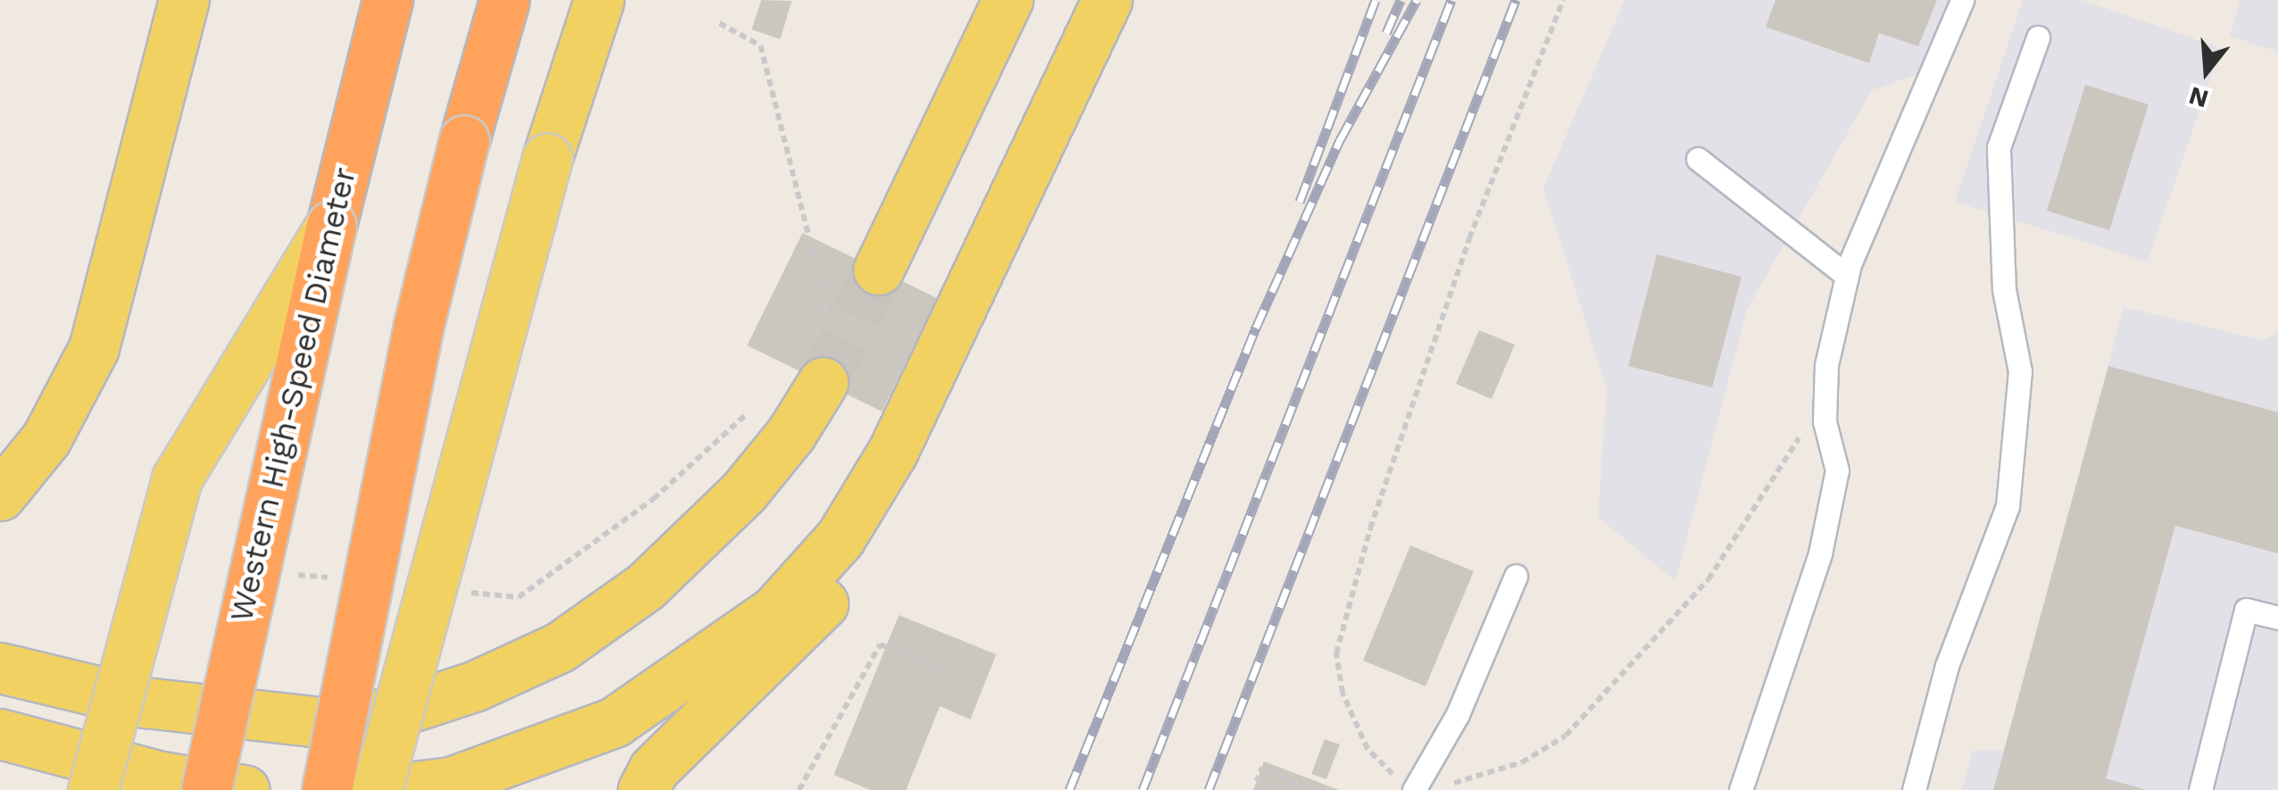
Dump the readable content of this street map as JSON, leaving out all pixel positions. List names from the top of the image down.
{
  "streets": {
    "highway": ["Western High-Speed Diameter"]
  },
  "north": "bottom"
}
